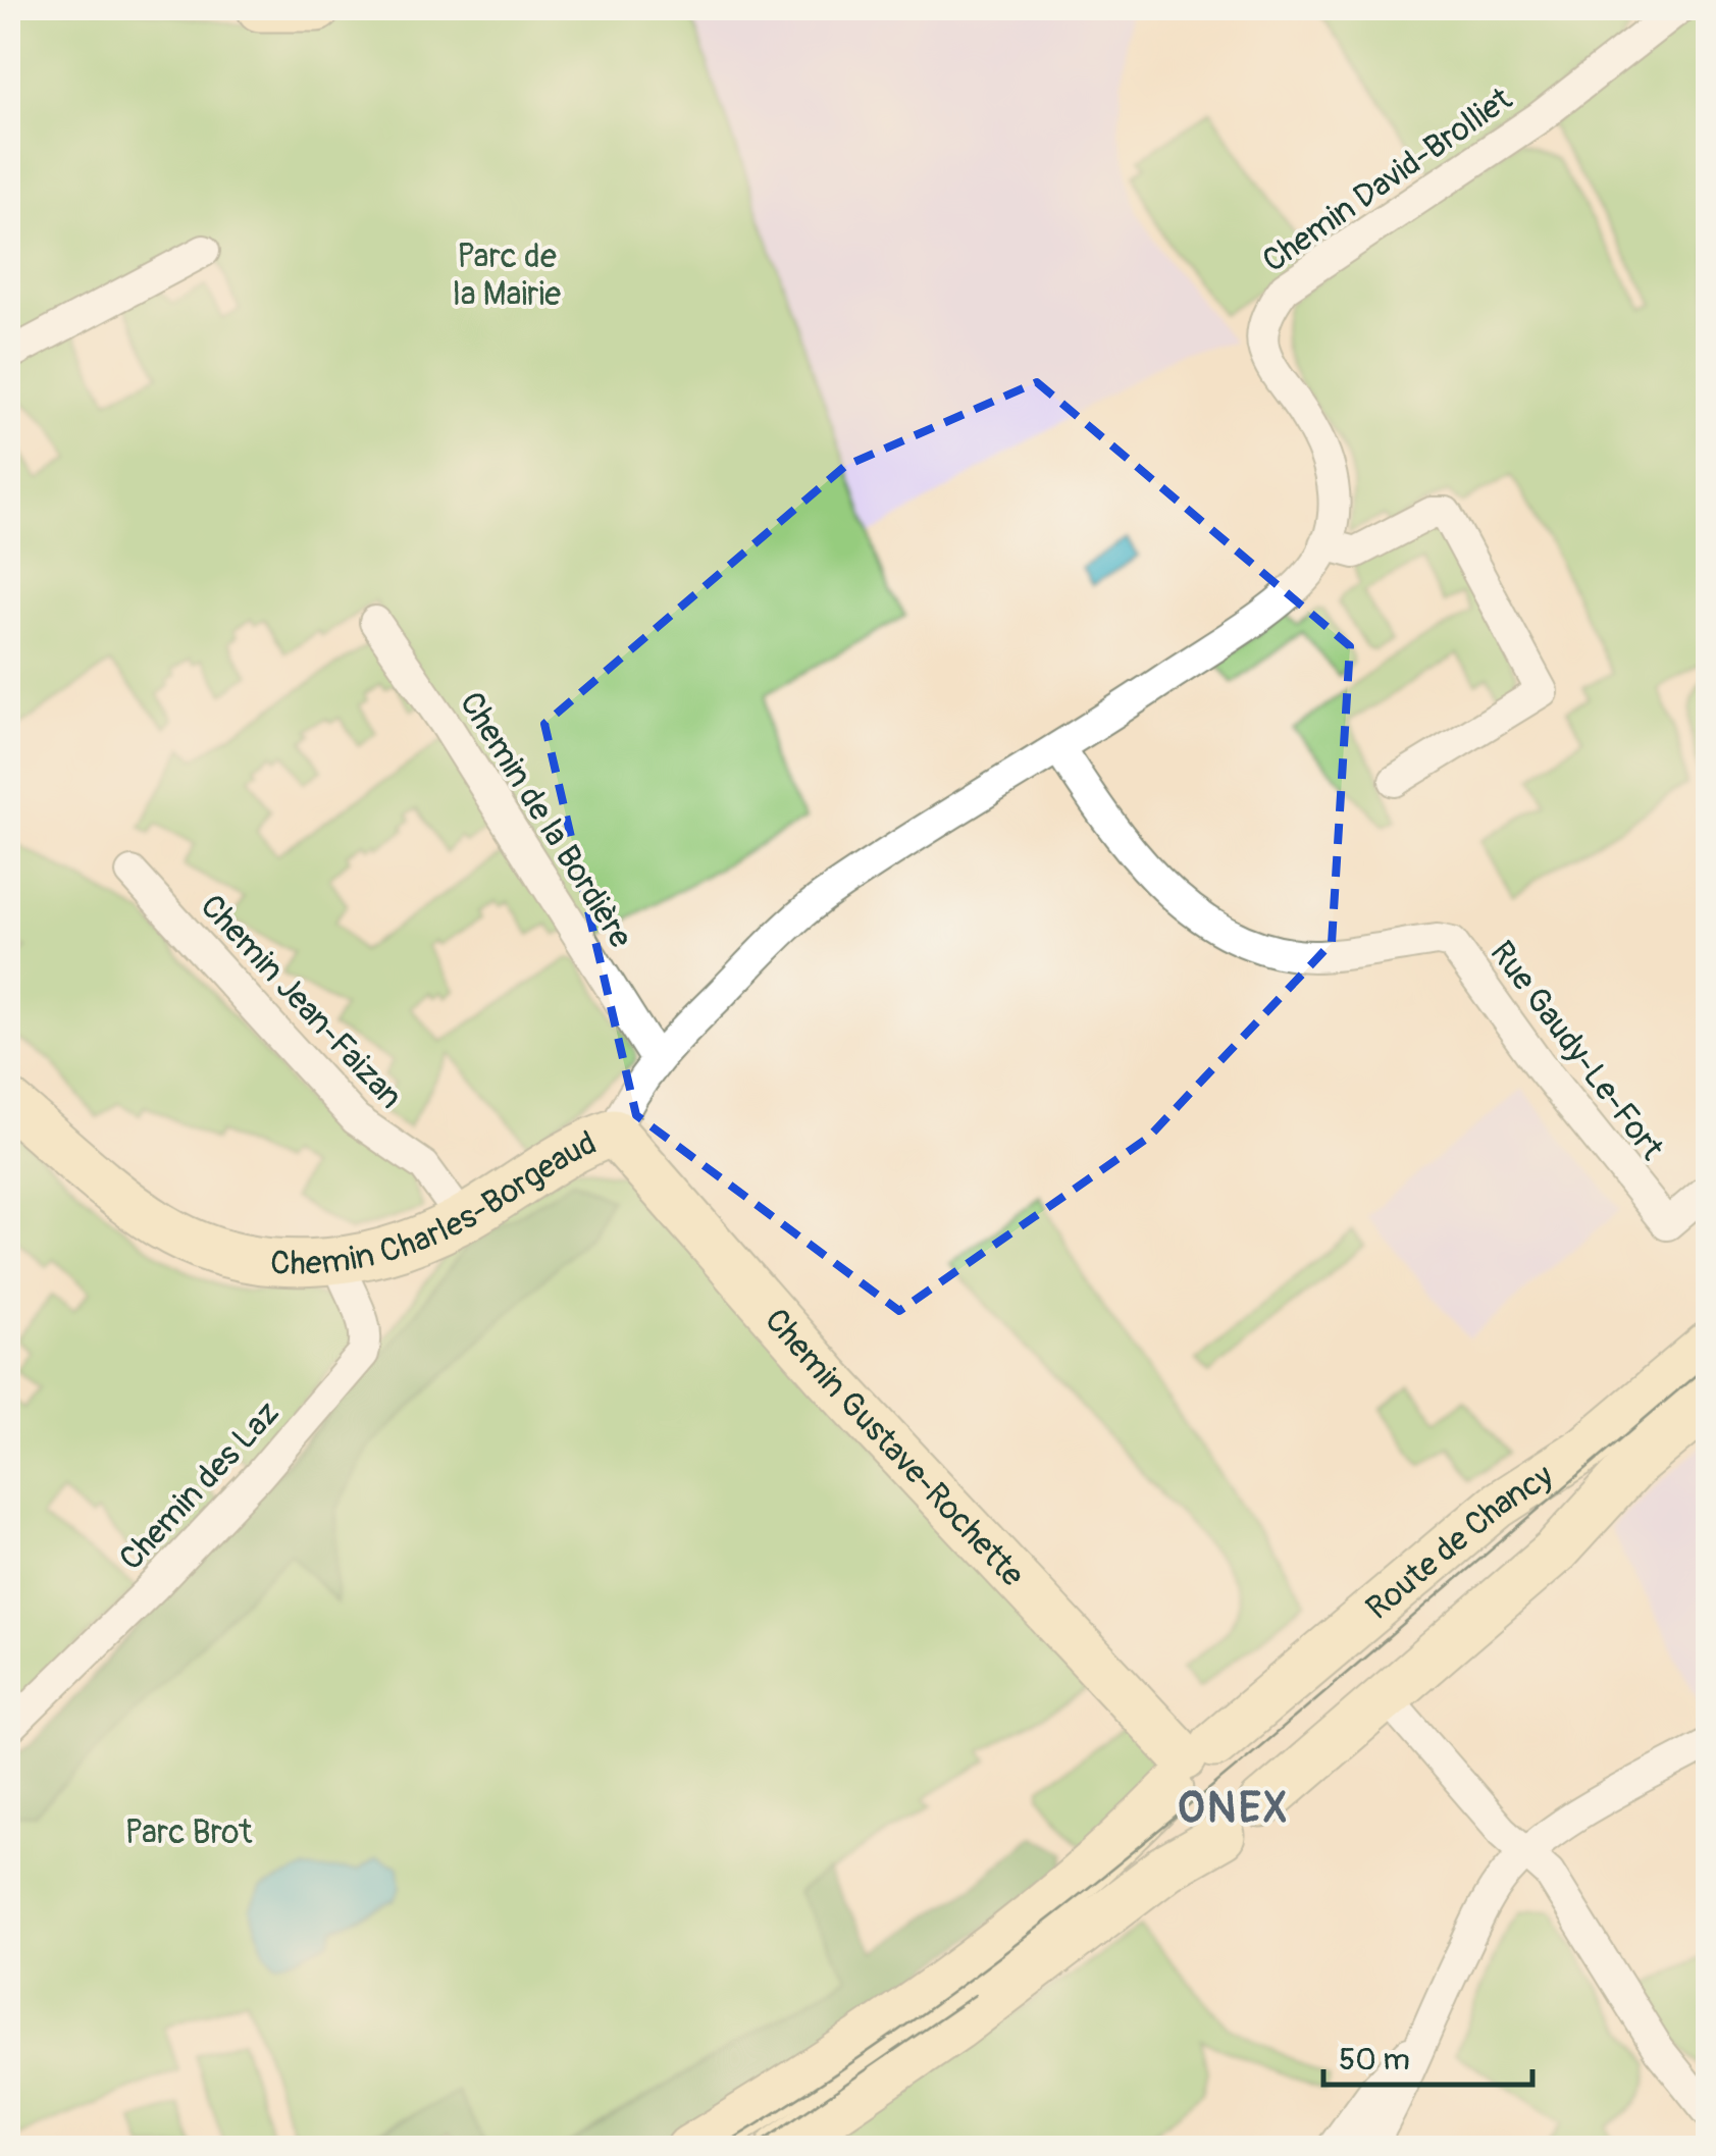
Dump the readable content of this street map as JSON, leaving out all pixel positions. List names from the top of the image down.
{
  "streets": {
    "main road": ["Chemin Charles-Borgeaud", "Chemin Gustave-Rochette", "Route de Chancy"],
    "street": [
      "Chemin David-Brolliet",
      "Chemin de la Bordière",
      "Chemin Jean-Faizan",
      "Rue Gaudy-Le-Fort",
      "Chemin des Laz"
    ]
  },
  "crossings": [
    ["Chemin David-Brolliet", "Rue Gaudy-Le-Fort"],
    ["Chemin David-Brolliet", "Chemin Charles-Borgeaud"],
    ["Chemin de la Bordière", "Chemin Charles-Borgeaud"],
    ["Chemin Jean-Faizan", "Chemin Charles-Borgeaud"],
    ["Rue Gaudy-Le-Fort", "Chemin Charles-Borgeaud"],
    ["Chemin Charles-Borgeaud", "Chemin Gustave-Rochette"],
    ["Chemin Charles-Borgeaud", "Chemin des Laz"],
    ["Chemin Gustave-Rochette", "Route de Chancy"]
  ],
  "districts": ["ONEX"],
  "parks": ["Parc de la Mairie", "Parc Brot"],
  "scale_bar": "50 m"
}
